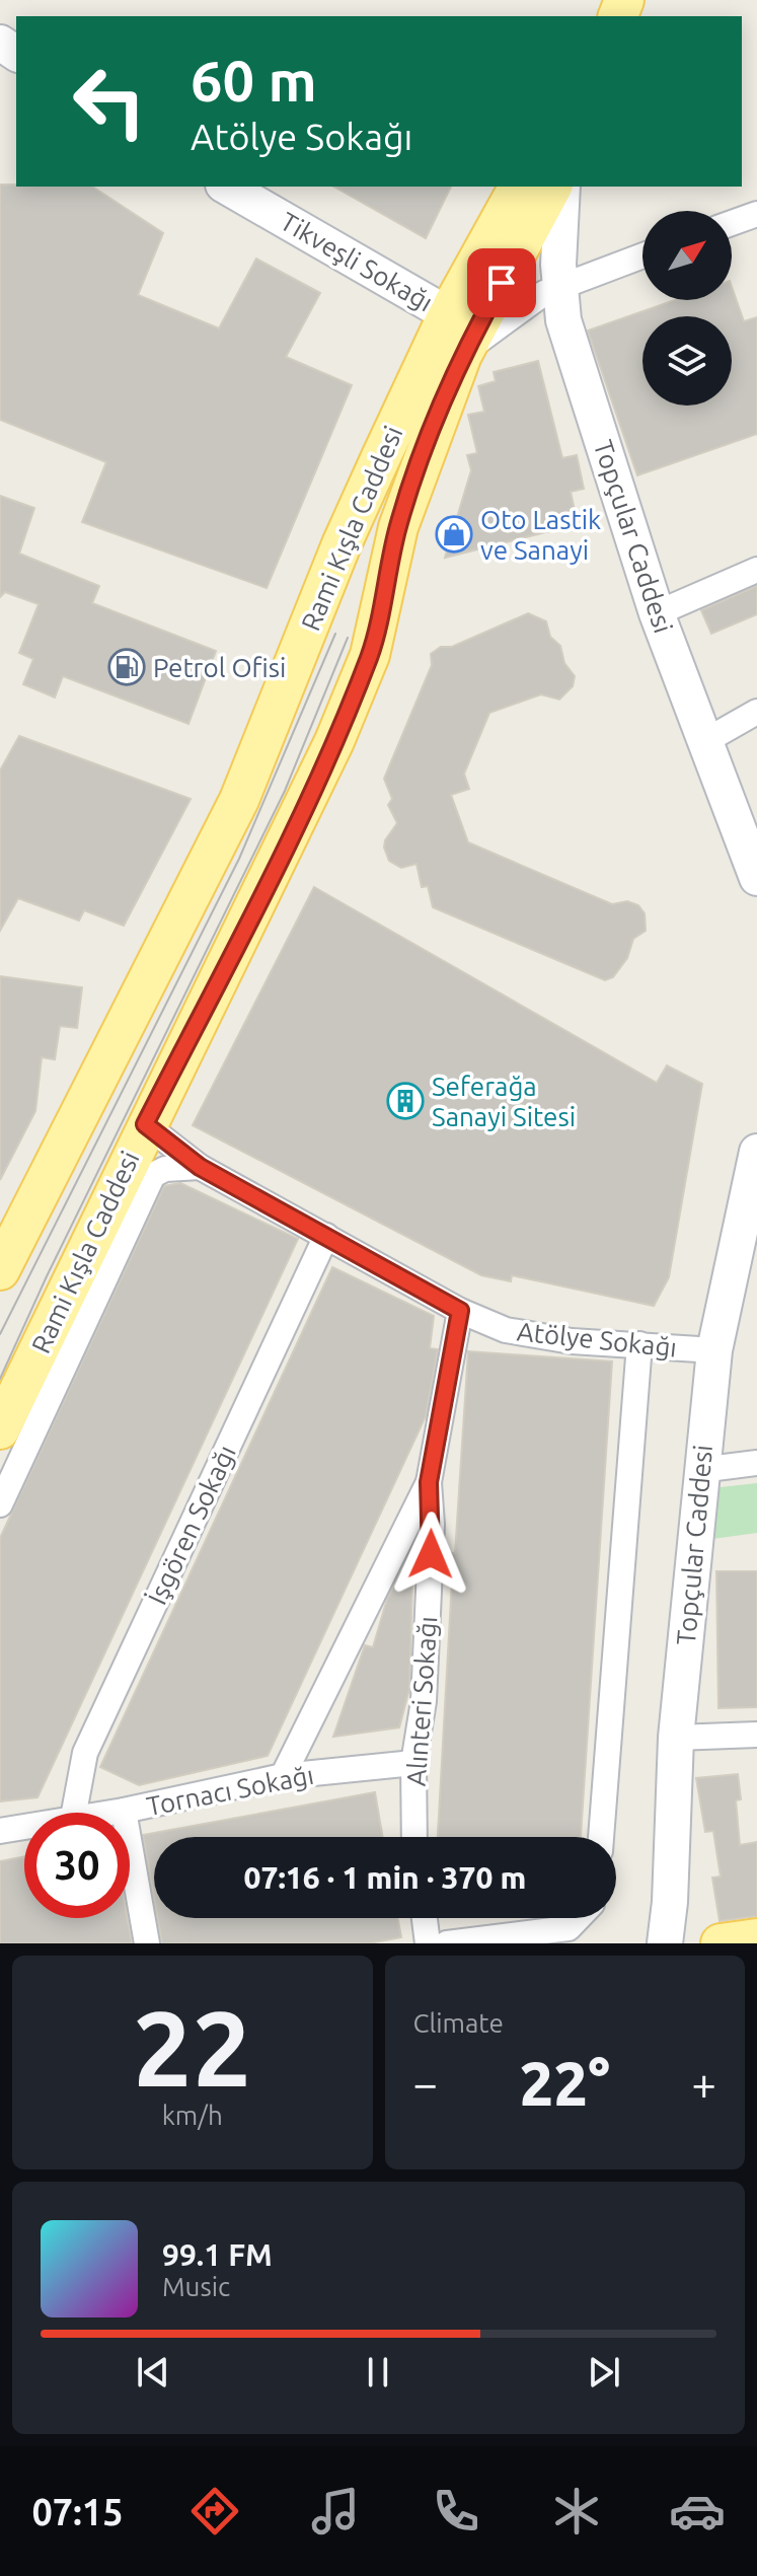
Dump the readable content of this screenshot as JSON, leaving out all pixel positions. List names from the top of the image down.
{
  "streets": {
    "main road": ["Rami Kışla Caddesi"],
    "street": [
      "Tikveşli Sokağı",
      "Topçular Caddesi",
      "Atölye Sokağı",
      "İşgören Sokağı",
      "Alınteri Sokağı",
      "Tornacı Sokağı"
    ]
  },
  "crossings": [
    ["Tikveşli Sokağı", "Rami Kışla Caddesi"],
    ["Rami Kışla Caddesi", "Atölye Sokağı"],
    ["Topçular Caddesi", "Atölye Sokağı"],
    ["Atölye Sokağı", "İşgören Sokağı"],
    ["Atölye Sokağı", "Alınteri Sokağı"],
    ["Alınteri Sokağı", "Tornacı Sokağı"]
  ],
  "places": {
    "shop": ["Oto Lastik ve Sanayi"],
    "fuel station": ["Petrol Ofisi"],
    "building": ["Seferağa Sanayi Sitesi"]
  },
  "north": "top right",
  "page": {
    "turn": ["60 m", "Atölye Sokağı"],
    "limit": "30",
    "trip": "07:16 · 1 min · 370 m",
    "tile": [
      ["22", "km/h"],
      "Climate"
    ],
    "heat": ["−", "22°", "+"],
    "song": ["99.1 FM", "Music"],
    "tabs": "07:15"
  }
}
